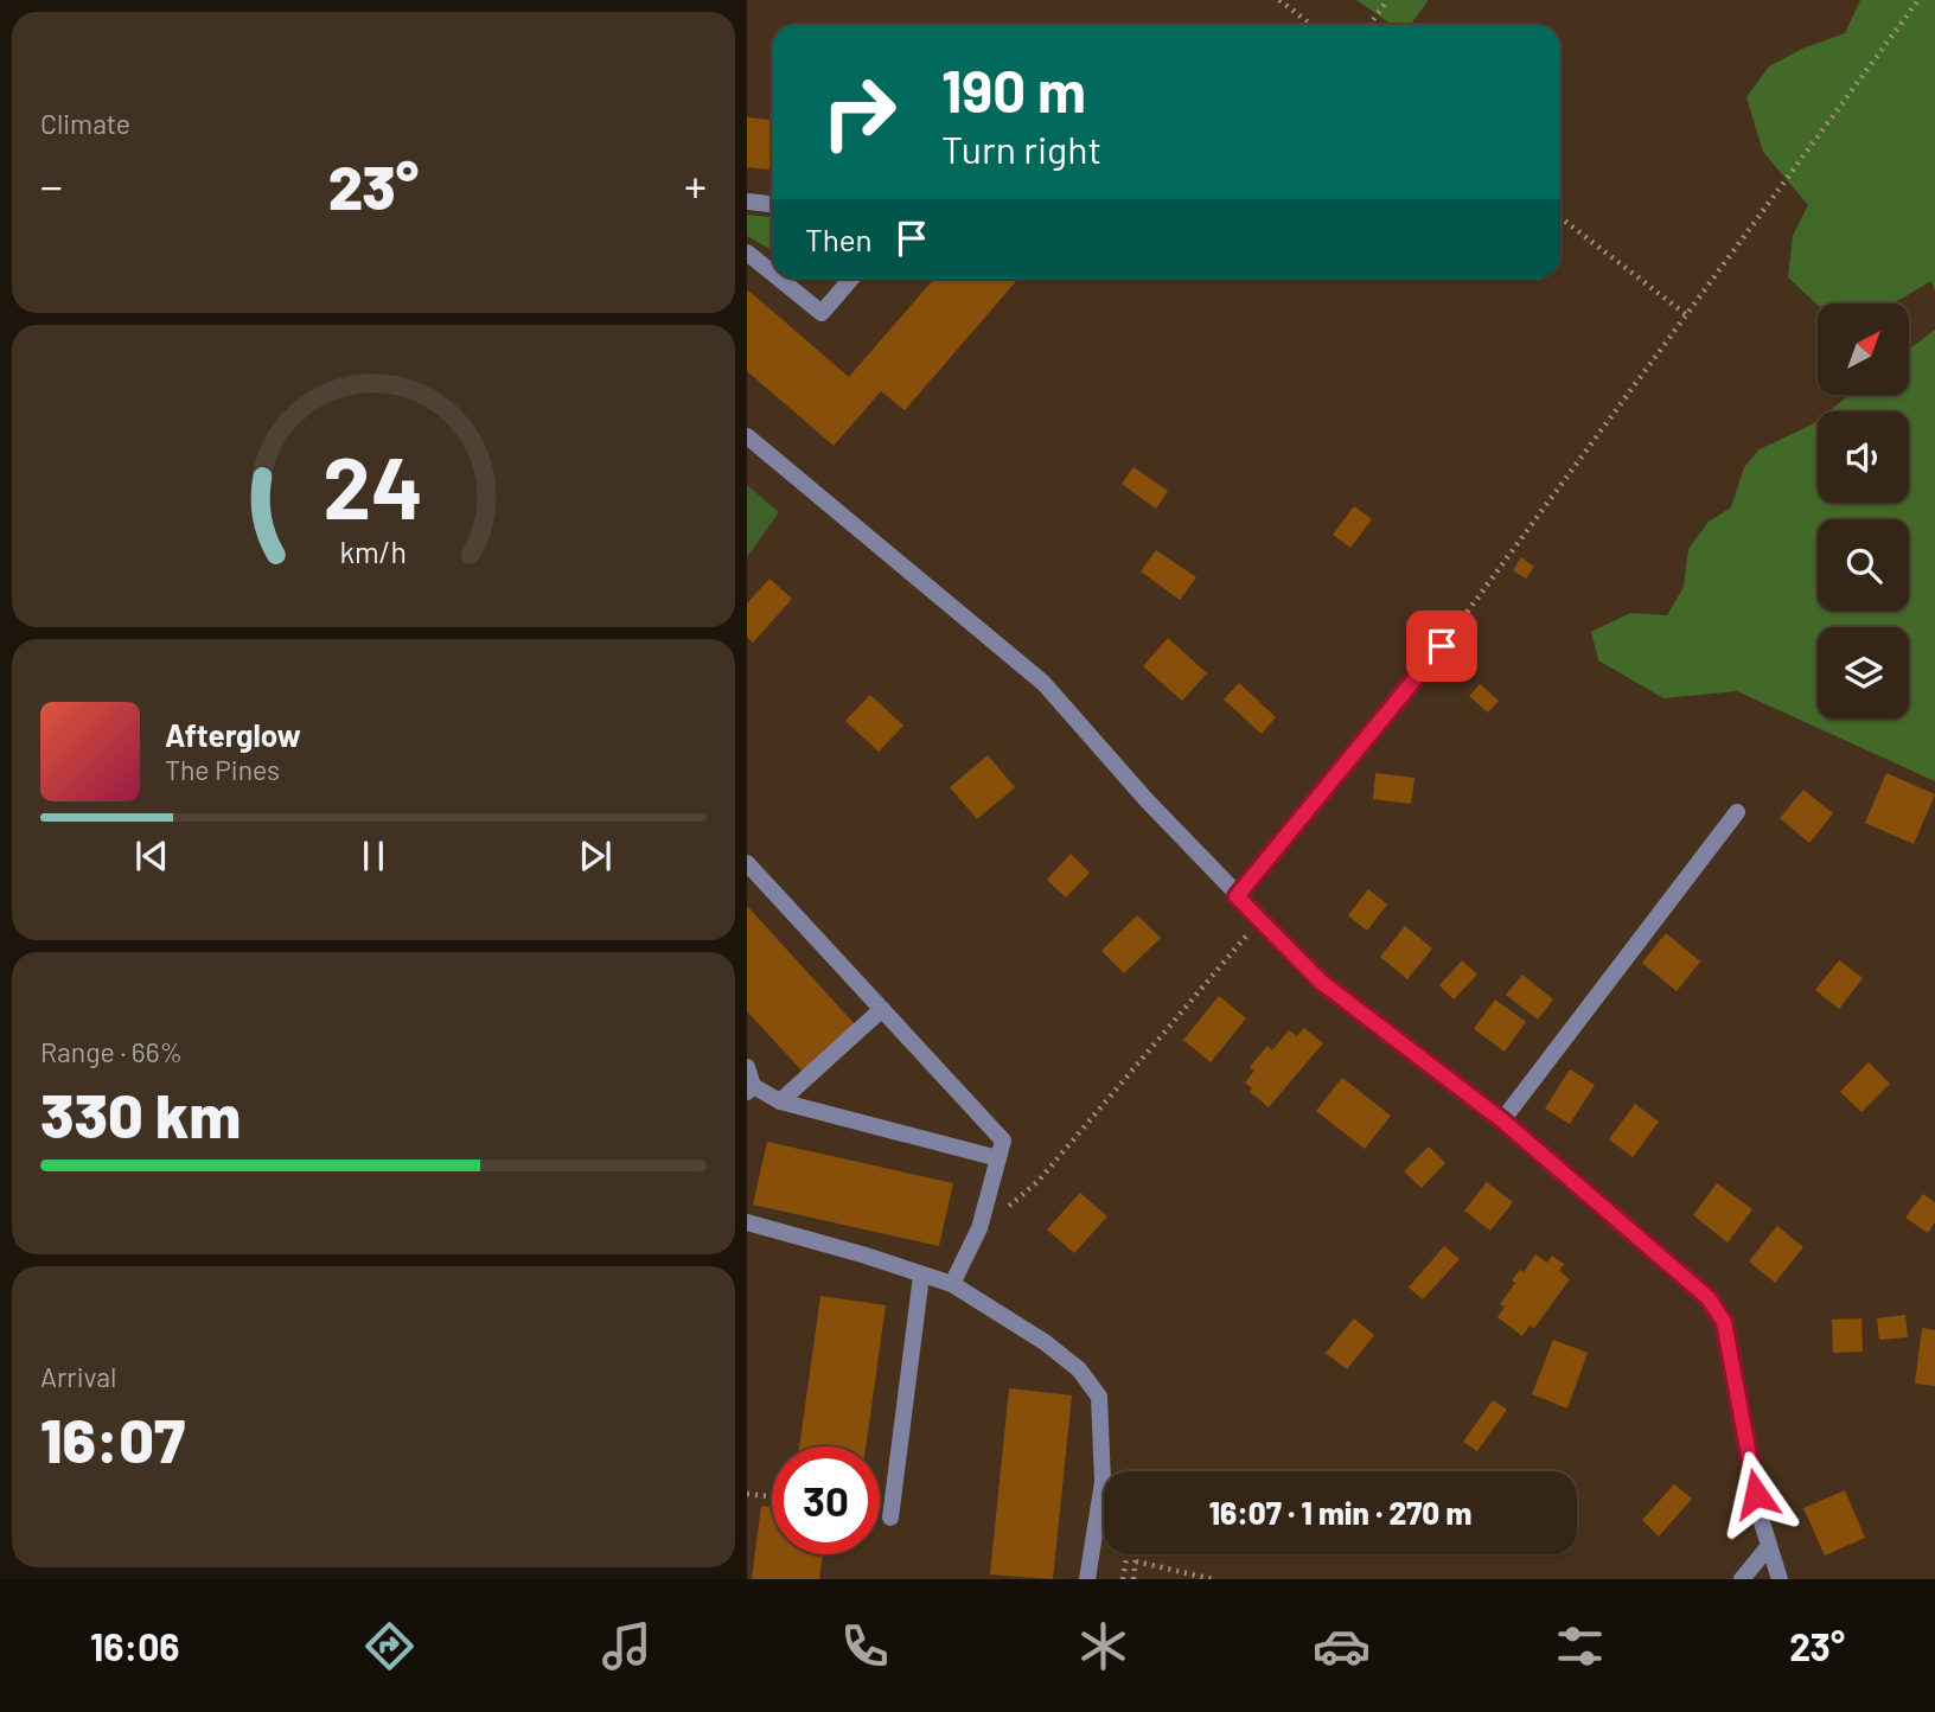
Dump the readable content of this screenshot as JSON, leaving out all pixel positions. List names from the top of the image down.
{
  "north": "top right",
  "page": {
    "tile": [
      "Climate",
      ["Range · 66%", "330 km"],
      ["Arrival", "16:07"]
    ],
    "turn": ["190 m", "Turn right"],
    "heat": ["−", "23°", "+"],
    "then": "Then",
    "song": ["Afterglow", "The Pines"],
    "limit": "30",
    "trip": "16:07 · 1 min · 270 m",
    "tabs": ["16:06", "23°"],
    "gauge": ["24", "km/h"]
  }
}
